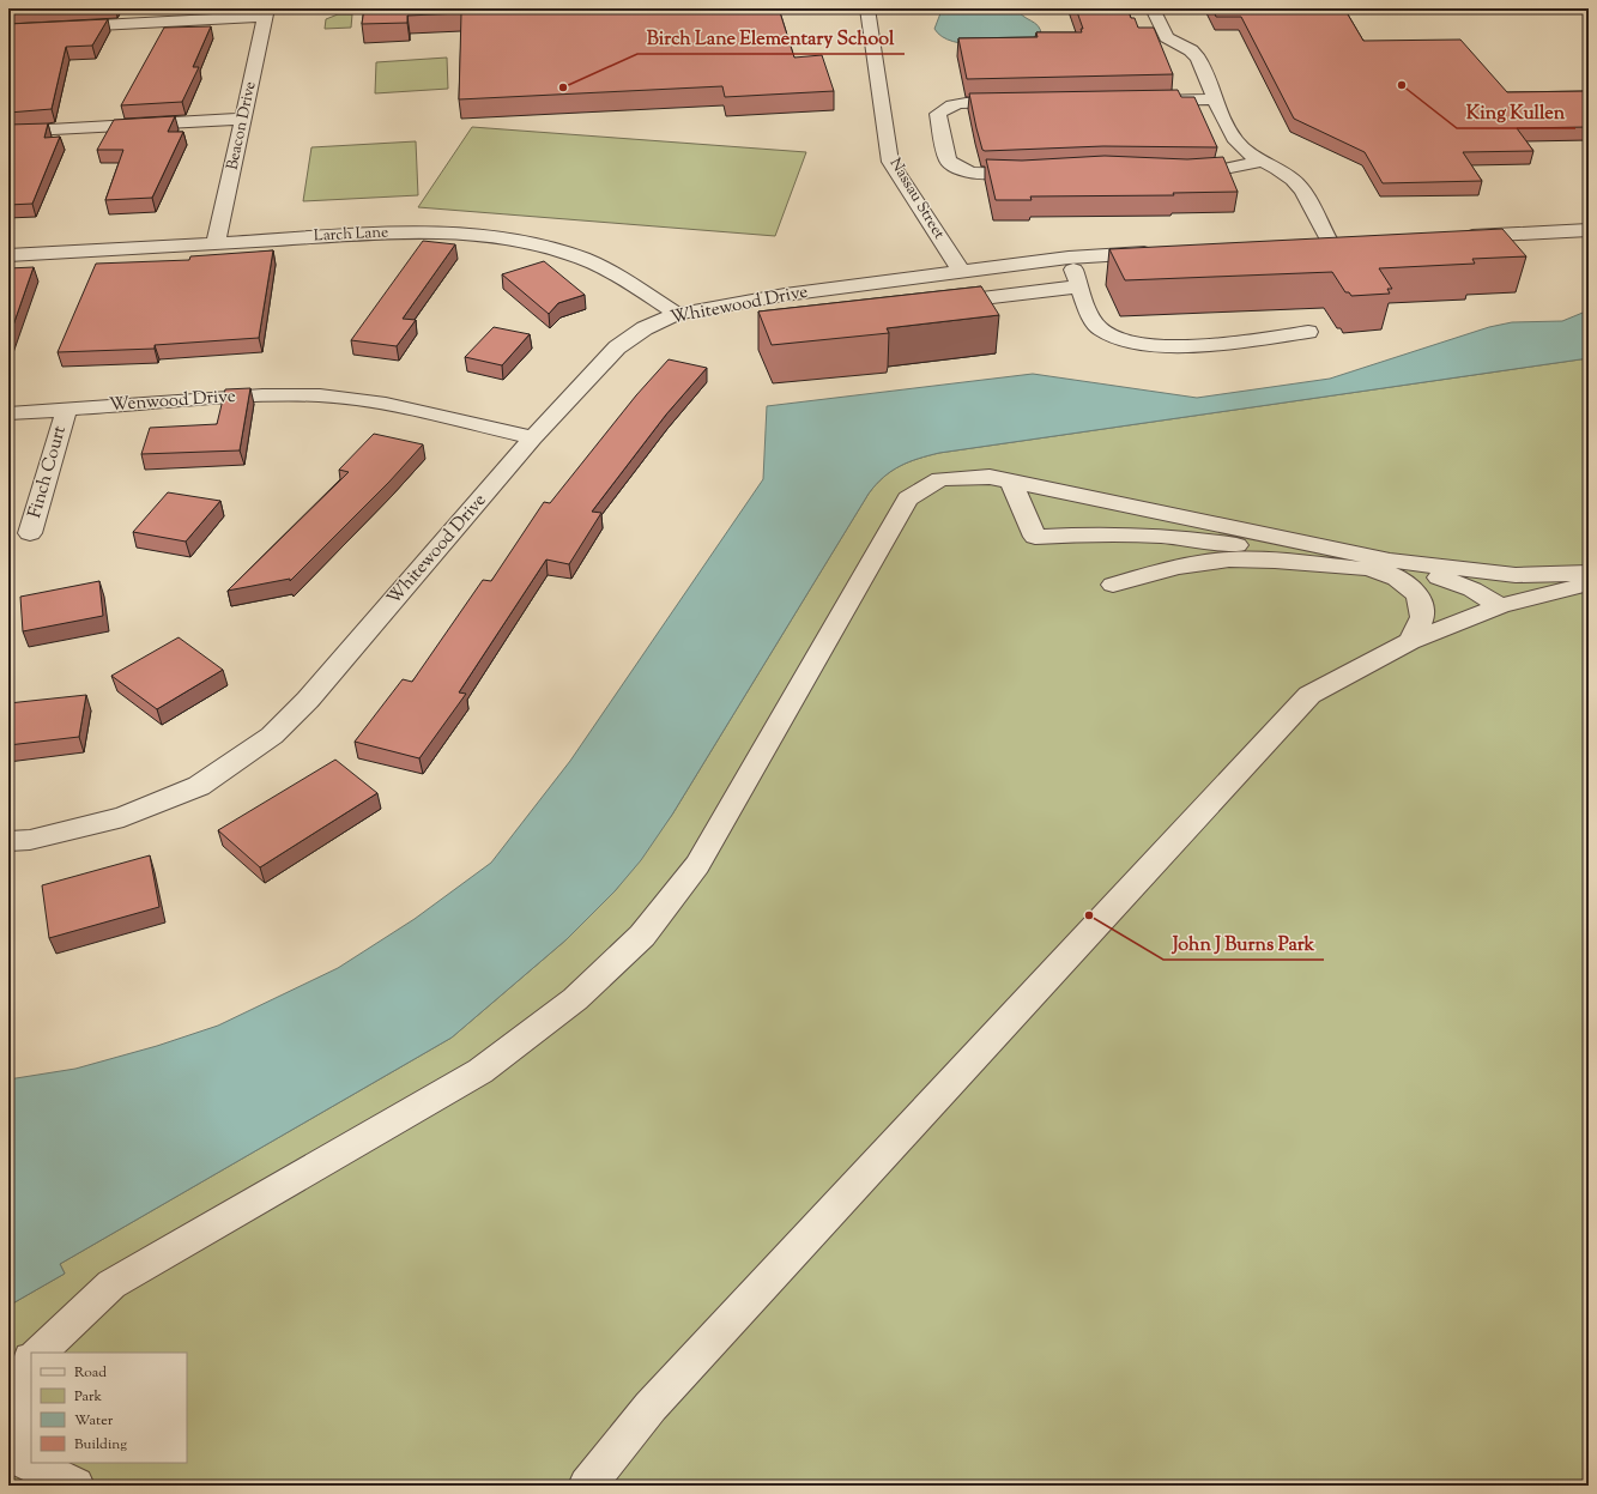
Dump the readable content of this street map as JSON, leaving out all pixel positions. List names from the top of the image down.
{
  "streets": {
    "street": [
      "Beacon Drive",
      "Nassau Street",
      "Larch Lane",
      "Whitewood Drive",
      "Wenwood Drive",
      "Finch Court"
    ]
  },
  "crossings": [
    ["Beacon Drive", "Larch Lane"],
    ["Nassau Street", "Whitewood Drive"],
    ["Larch Lane", "Whitewood Drive"],
    ["Whitewood Drive", "Wenwood Drive"],
    ["Wenwood Drive", "Finch Court"]
  ],
  "places": ["King Kullen", "Birch Lane Elementary School", "John J Burns Park"],
  "legend": [
    "Road",
    "Park",
    "Water",
    "Building"
  ]
}
